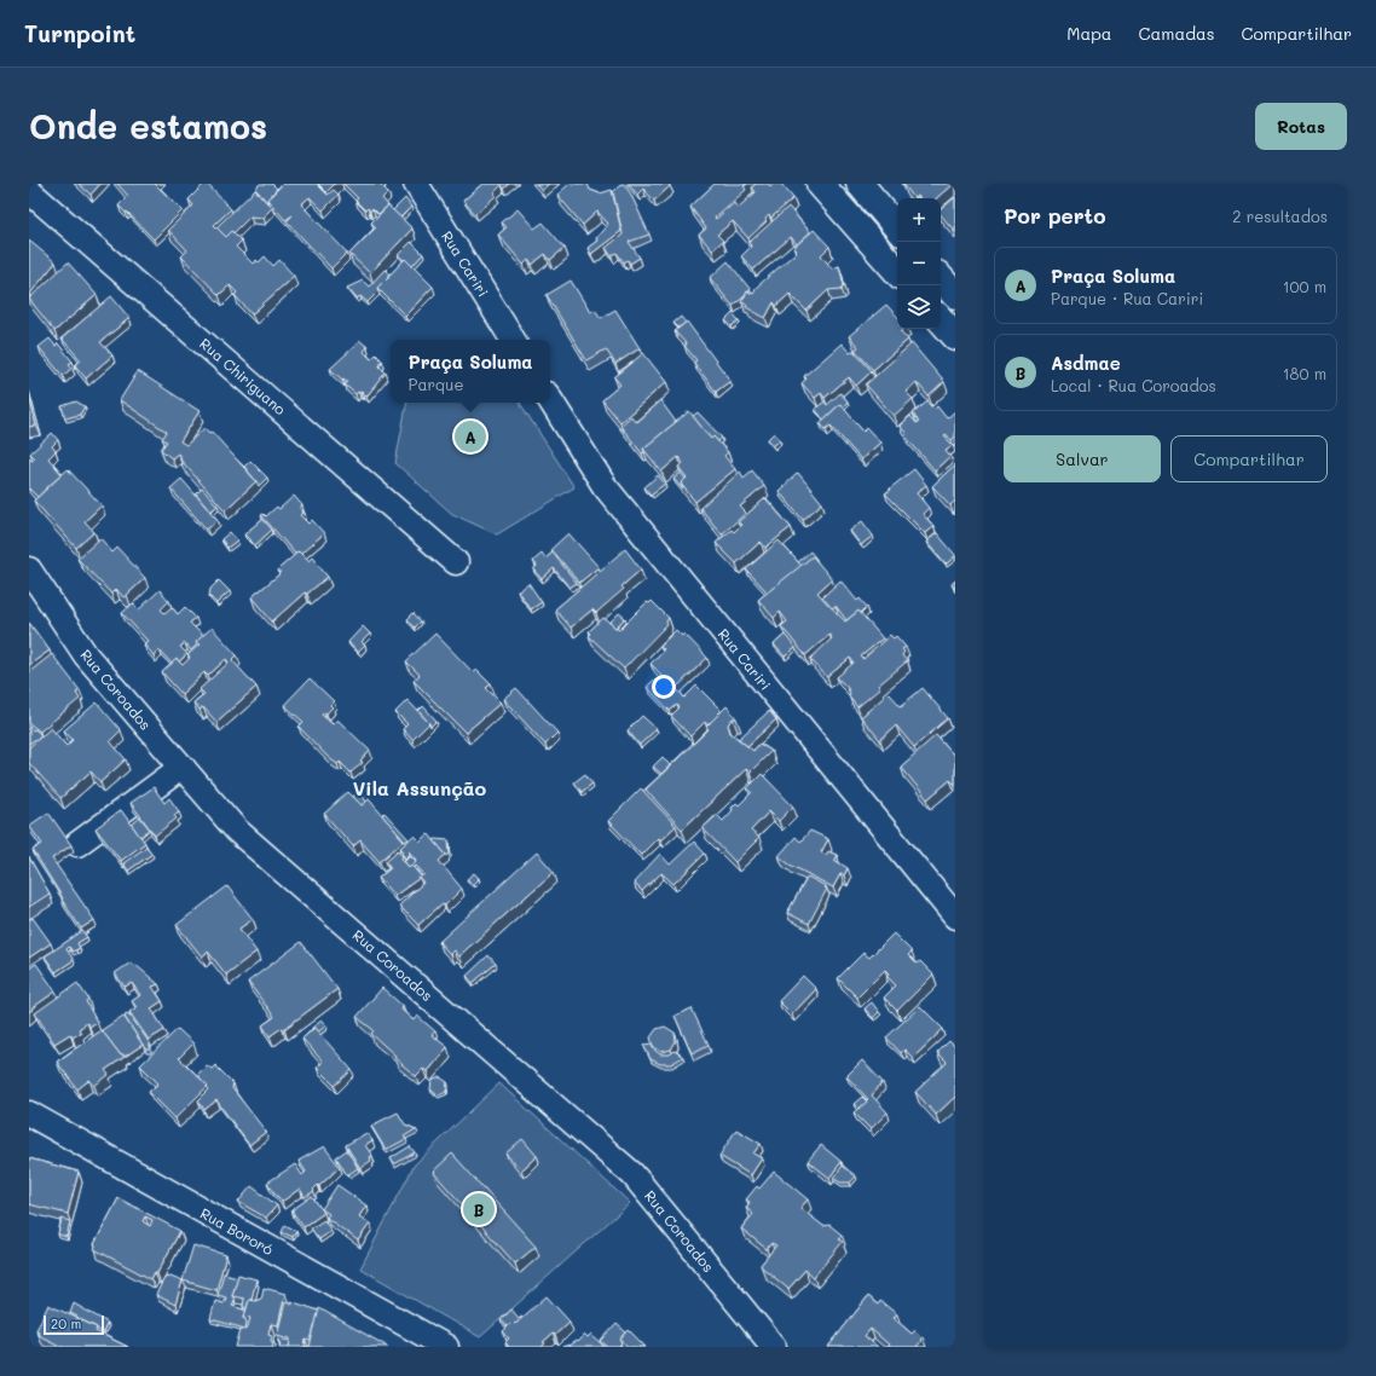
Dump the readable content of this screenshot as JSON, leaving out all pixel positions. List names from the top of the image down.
{
  "streets": {
    "street": [
      "Rua Cariri",
      "Rua Chiriguano",
      "Rua Coroados",
      "Rua Bororó"
    ]
  },
  "districts": ["Vila Assunção"],
  "scale_bar": "20 m",
  "page": {
    "header": "Turnpoint",
    "nav": ["Mapa", "Camadas", "Compartilhar"],
    "buttons": [
      "Rotas",
      ["Salvar", "Compartilhar"]
    ],
    "title": "Onde estamos",
    "heading": ["Por perto", "2 resultados"],
    "map_buttons": ["+", "−"],
    "list": [
      {
        "mark": "A",
        "name": "Praça Soluma",
        "note": "Parque · Rua Cariri",
        "value": "100 m"
      },
      {
        "mark": "B",
        "name": "Asdmae",
        "note": "Local · Rua Coroados",
        "value": "180 m"
      }
    ],
    "popup": ["Praça Soluma", "Parque"],
    "pins": ["A", "B"],
    "scale": "20 m"
  }
}
